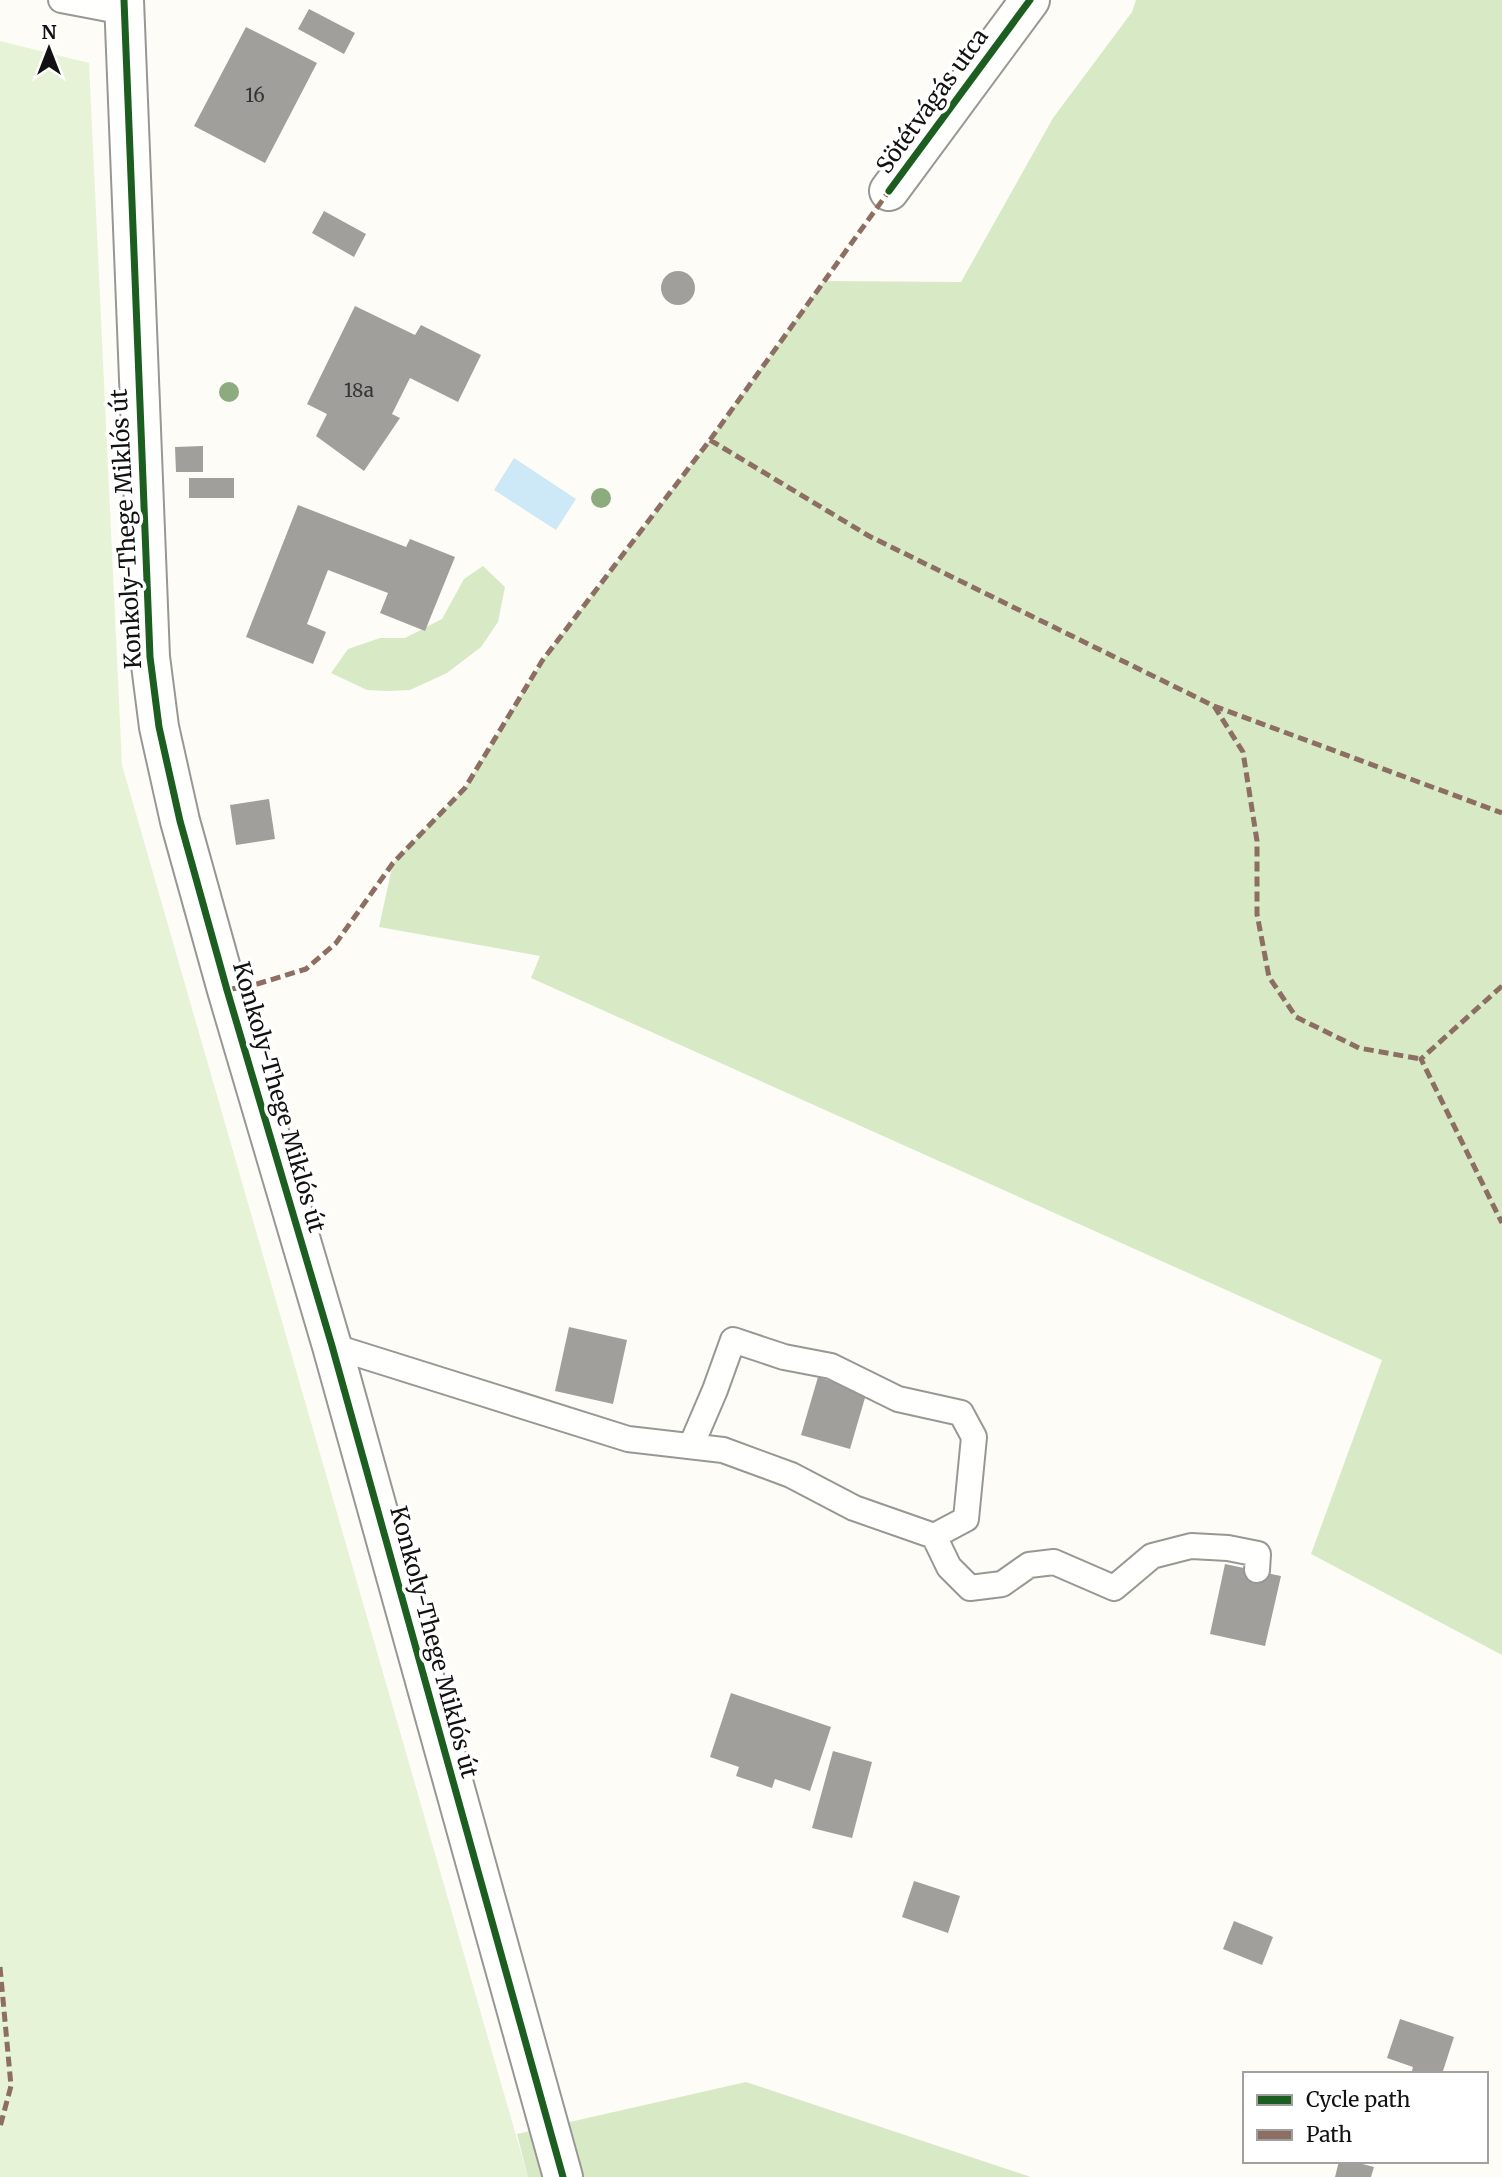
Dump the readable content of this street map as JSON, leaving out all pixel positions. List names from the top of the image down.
{
  "streets": {
    "street": ["Sötétvágás utca", "Konkoly-Thege Miklós út"]
  },
  "house_numbers": ["16", "18a"],
  "legend": ["Cycle path", "Path"],
  "north": "top"
}
